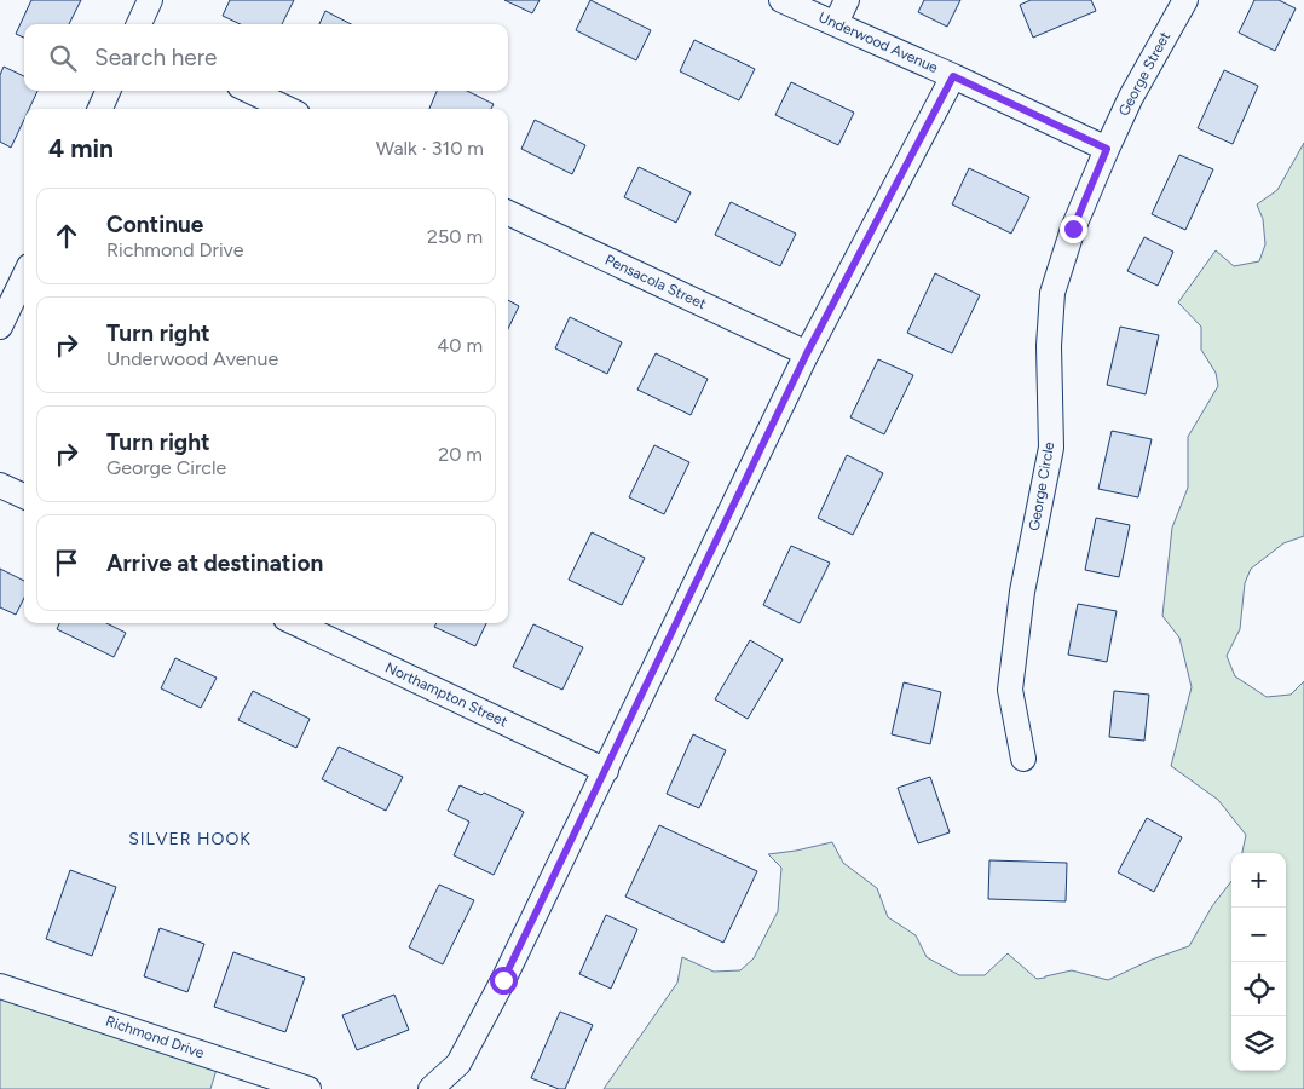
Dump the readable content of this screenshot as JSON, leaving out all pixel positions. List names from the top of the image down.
{
  "streets": {
    "street": [
      "Underwood Avenue",
      "George Street",
      "Pensacola Street",
      "George Circle",
      "Northampton Street",
      "Richmond Drive"
    ]
  },
  "crossings": [
    ["Underwood Avenue", "George Street"],
    ["Underwood Avenue", "George Circle"],
    ["George Street", "George Circle"]
  ],
  "districts": ["SILVER HOOK"],
  "page": {
    "search": "Search here",
    "heading": ["4 min", "Walk · 310 m"],
    "list": [
      ["Continue", "Richmond Drive", "250 m"],
      ["Turn right", "Underwood Avenue", "40 m"],
      ["Turn right", "George Circle", "20 m"],
      "Arrive at destination"
    ],
    "map_buttons": ["+", "−"]
  }
}
